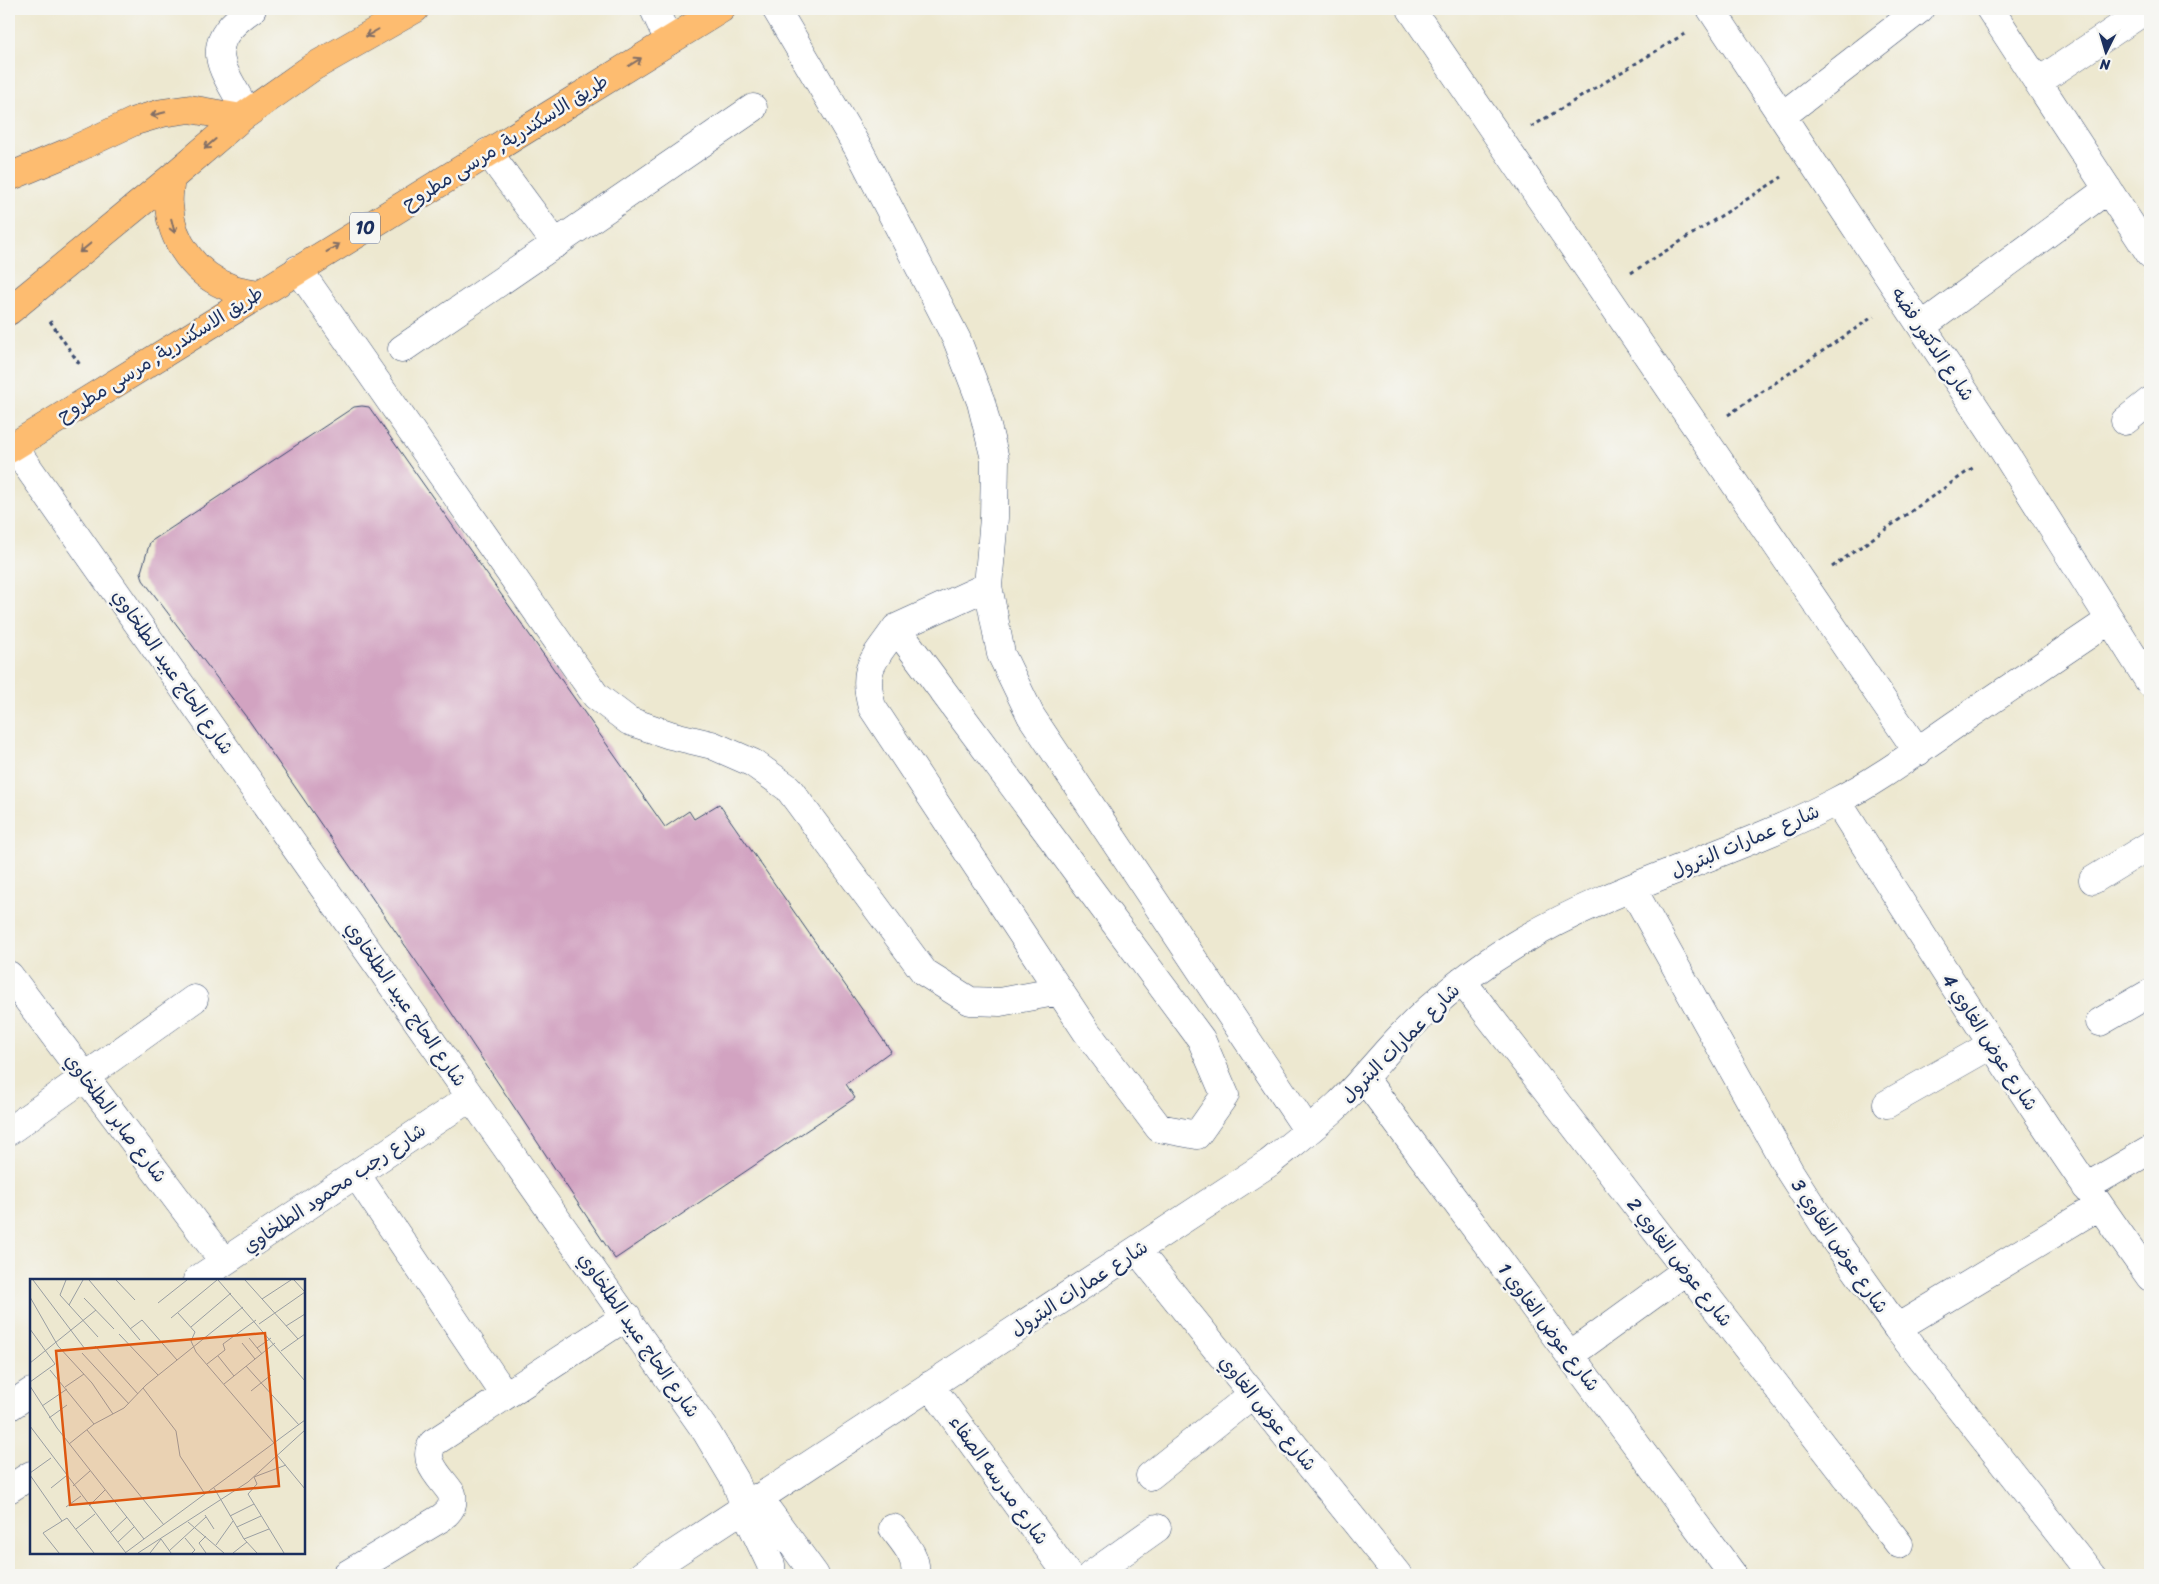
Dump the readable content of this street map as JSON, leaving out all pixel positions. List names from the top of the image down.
{
  "streets": {
    "main road": ["طريق الاسكندرية, مرسى مطروح", "10"],
    "street": [
      "شارع الدكتور فضه",
      "شارع الحاج عبيد الطلخاوي",
      "شارع عمارات البترول",
      "شارع عوض الغاوي 4",
      "شارع صابر الطلخاوي",
      "شارع رجب محمود الطلخاوي",
      "شارع عوض الغاوي 3",
      "شارع عوض الغاوي 2",
      "شارع عوض الغاوي 1",
      "شارع عوض الغاوي",
      "شارع مدرسه الصفاء"
    ]
  },
  "crossings": [
    ["طريق الاسكندرية, مرسى مطروح", "شارع الحاج عبيد الطلخاوي"],
    ["شارع الدكتور فضه", "شارع عمارات البترول"],
    ["شارع الحاج عبيد الطلخاوي", "شارع عمارات البترول"],
    ["شارع الحاج عبيد الطلخاوي", "شارع رجب محمود الطلخاوي"],
    ["شارع عمارات البترول", "شارع عوض الغاوي 4"],
    ["شارع عمارات البترول", "شارع عوض الغاوي 3"],
    ["شارع عمارات البترول", "شارع عوض الغاوي 2"],
    ["شارع عمارات البترول", "شارع عوض الغاوي 1"],
    ["شارع عمارات البترول", "شارع عوض الغاوي"],
    ["شارع عمارات البترول", "شارع مدرسه الصفاء"],
    ["شارع صابر الطلخاوي", "شارع رجب محمود الطلخاوي"]
  ],
  "north": "bottom"
}
